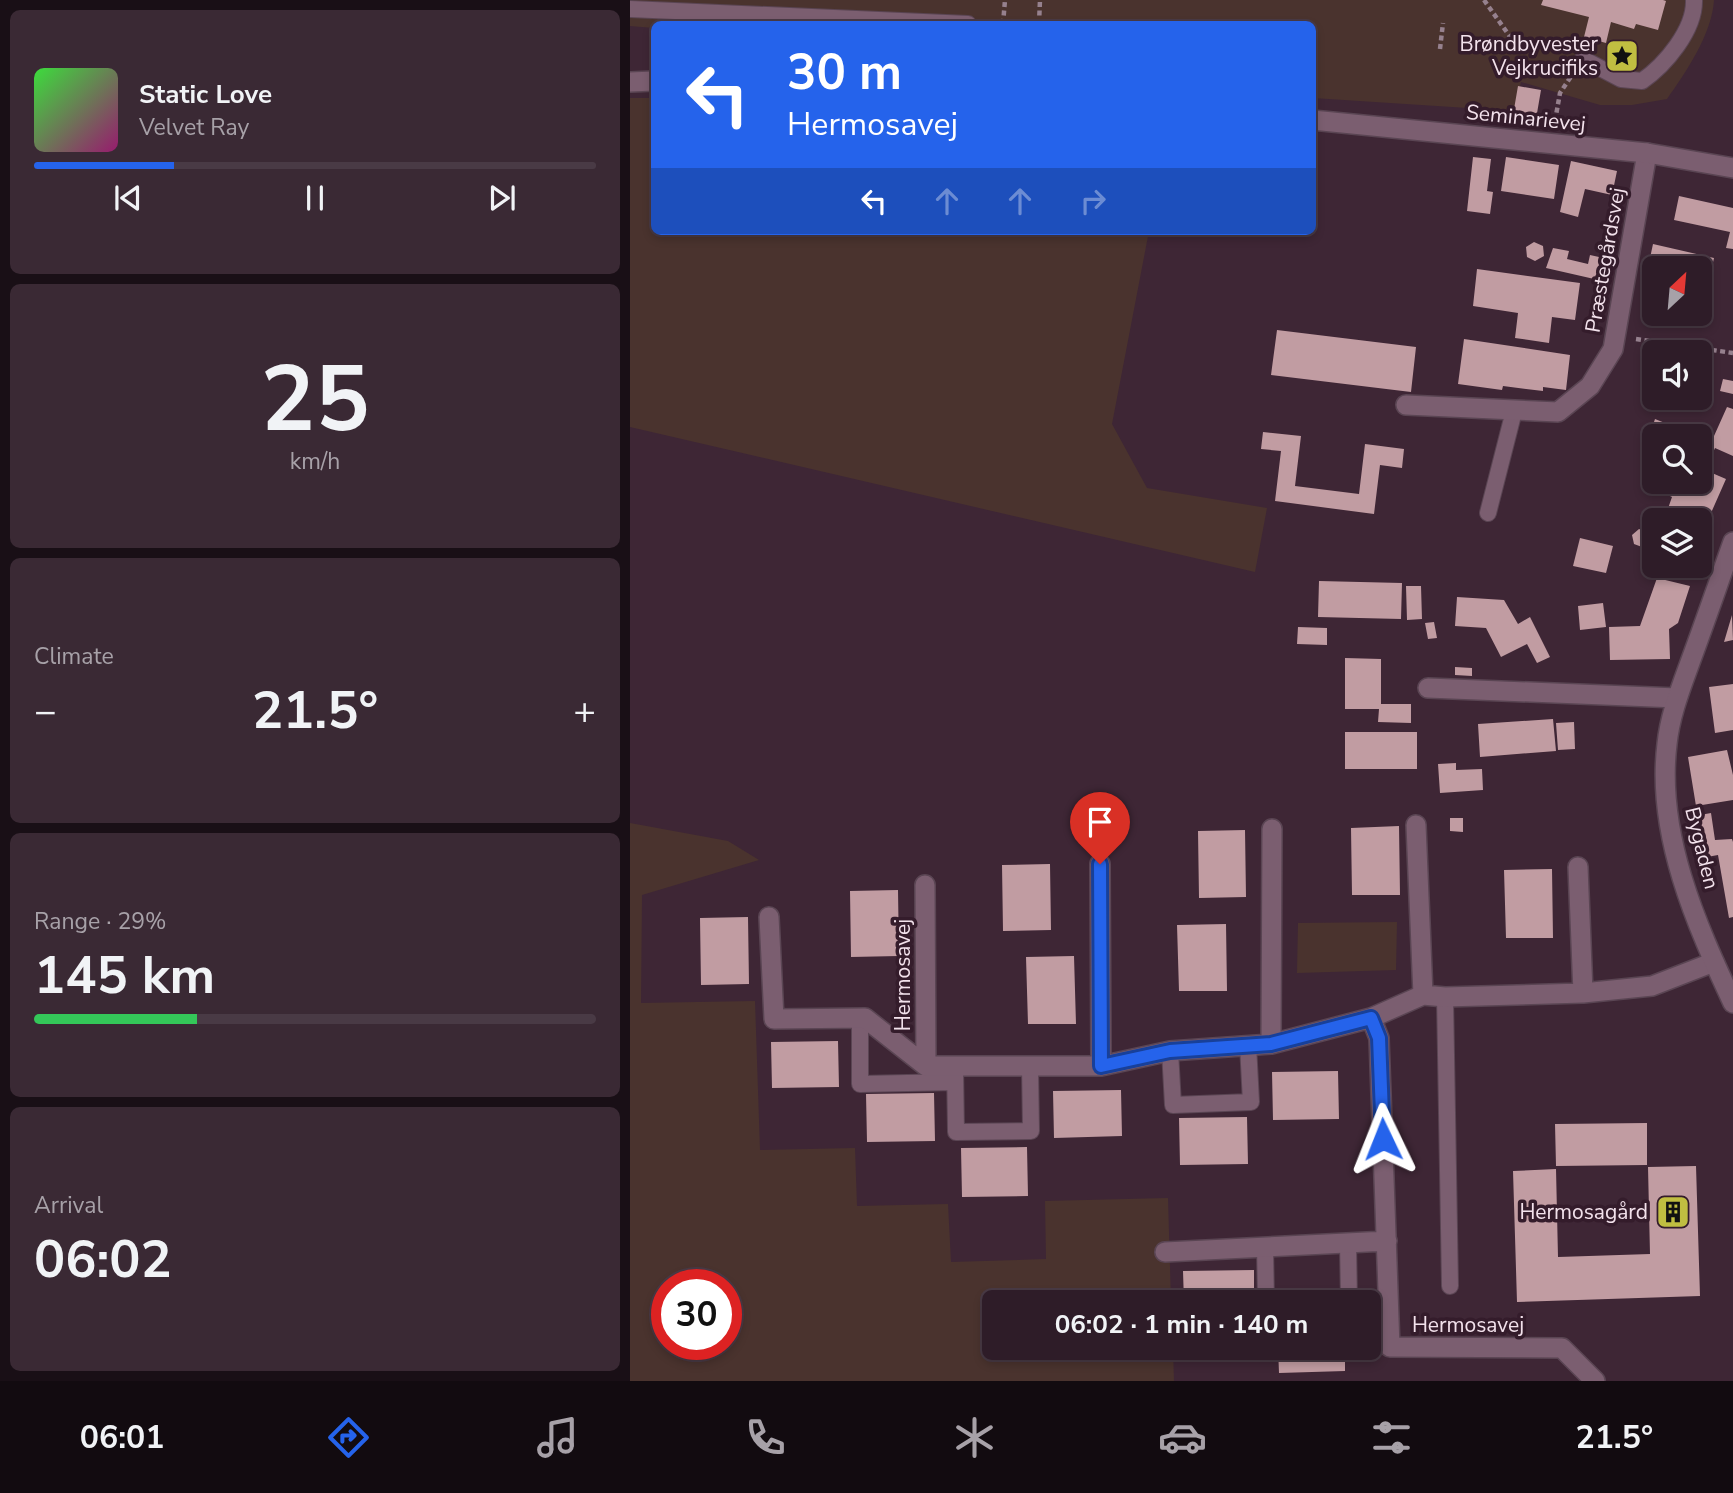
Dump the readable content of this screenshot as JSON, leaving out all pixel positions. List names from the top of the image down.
{
  "streets": {
    "street": [
      "Seminarievej",
      "Præstegårdsvej",
      "Bygaden",
      "Hermosavej"
    ]
  },
  "crossings": [
    ["Seminarievej", "Præstegårdsvej"]
  ],
  "places": {
    "place": ["Brøndbyvester Vejkrucifiks"],
    "building": ["Hermosagård"]
  },
  "north": "top right",
  "page": {
    "turn": ["30 m", "Hermosavej"],
    "song": ["Static Love", "Velvet Ray"],
    "tile": [
      ["25", "km/h"],
      "Climate",
      ["Range · 29%", "145 km"],
      ["Arrival", "06:02"]
    ],
    "heat": ["−", "21.5°", "+"],
    "limit": "30",
    "trip": "06:02 · 1 min · 140 m",
    "tabs": ["06:01", "21.5°"]
  }
}
